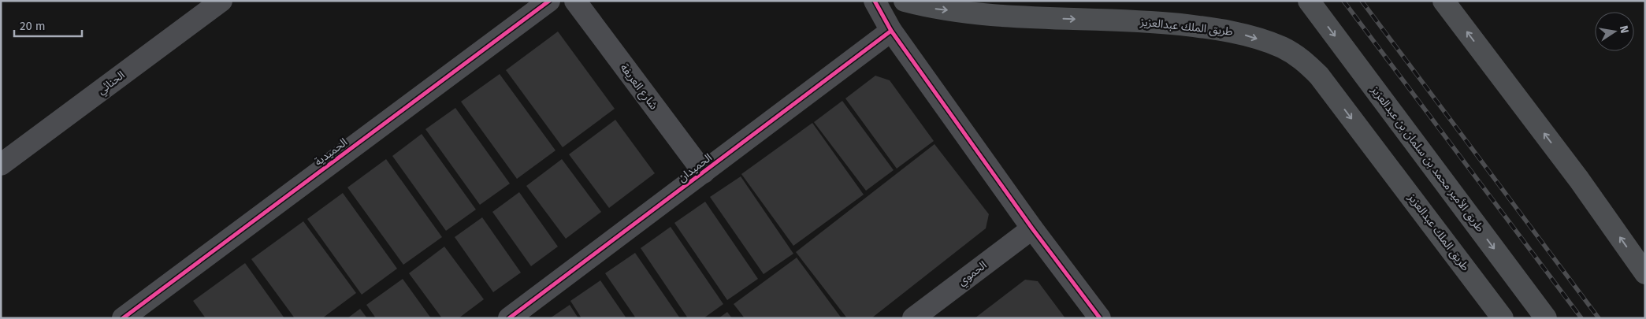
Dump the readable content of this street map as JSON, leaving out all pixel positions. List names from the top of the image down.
{
  "streets": {
    "main road": ["طريق الملك عبدالعزيز", "طريق الأمير محمد بن سلمان بن عبدالعزيز"],
    "street": [
      "الحنائي",
      "شارع العريفة",
      "الحميدية",
      "الحميدان",
      "الحموي"
    ]
  },
  "crossings": [
    ["شارع العريفة", "الحميدان"]
  ],
  "scale_bar": "20 m",
  "north": "right"
}
